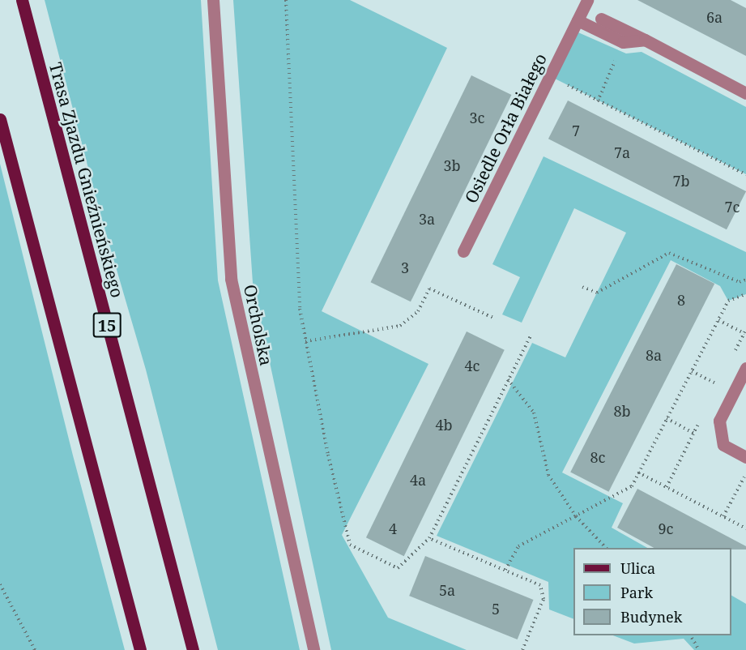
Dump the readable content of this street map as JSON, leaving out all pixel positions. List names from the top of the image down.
{
  "streets": {
    "main road": ["Trasa Zjazdu Gnieźnieńskiego", "15"],
    "street": ["Osiedle Orła Białego", "Orcholska"]
  },
  "house_numbers": [
    "6a",
    "3c",
    "7",
    "7a",
    "3b",
    "7b",
    "7c",
    "3a",
    "3",
    "8",
    "8a",
    "4c",
    "8b",
    "4b",
    "8c",
    "4a",
    "4",
    "9c",
    "5a",
    "5"
  ],
  "legend": ["Ulica", "Park", "Budynek"]
}
